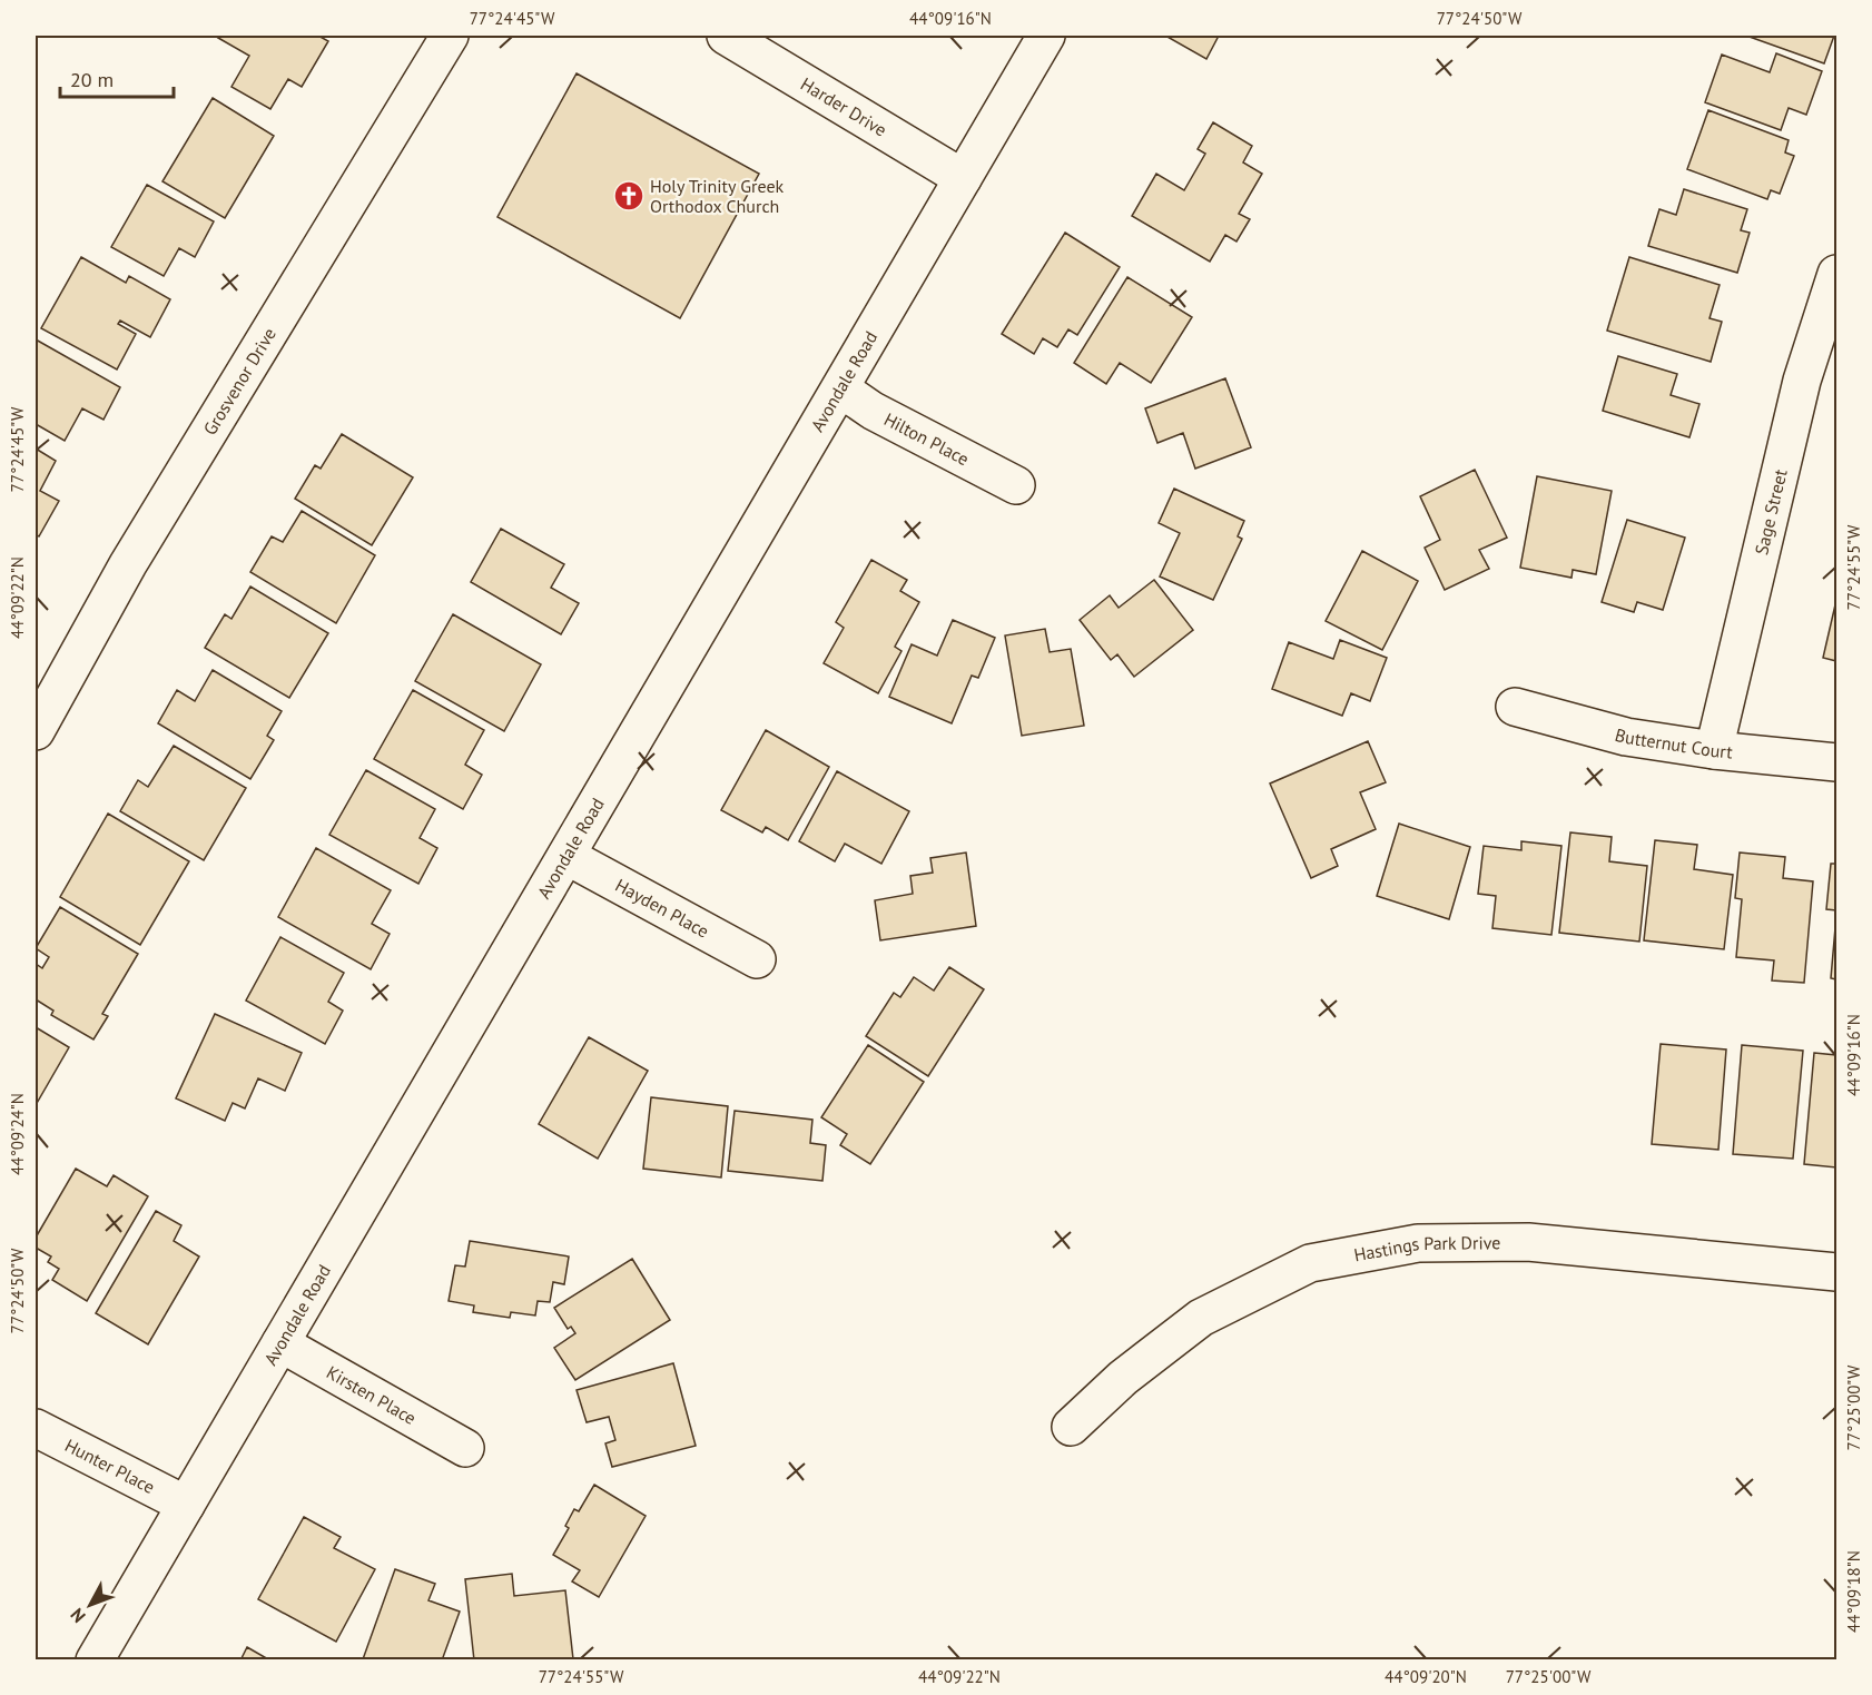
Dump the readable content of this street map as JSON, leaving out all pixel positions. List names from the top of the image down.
{
  "streets": {
    "street": [
      "Harder Drive",
      "Grosvenor Drive",
      "Avondale Road",
      "Hilton Place",
      "Sage Street",
      "Butternut Court",
      "Hayden Place",
      "Hastings Park Drive",
      "Kirsten Place",
      "Hunter Place"
    ]
  },
  "crossings": [
    ["Harder Drive", "Avondale Road"],
    ["Avondale Road", "Hilton Place"],
    ["Avondale Road", "Hayden Place"],
    ["Avondale Road", "Kirsten Place"],
    ["Avondale Road", "Hunter Place"],
    ["Sage Street", "Butternut Court"]
  ],
  "places": {
    "church": ["Holy Trinity Greek Orthodox Church"]
  },
  "scale_bar": "20 m",
  "north": "bottom left",
  "coordinates": [
    "77°24'45\"W",
    "44°09'16\"N",
    "77°24'50\"W",
    "77°24'55\"W",
    "44°09'22\"N",
    "44°09'24\"N",
    "77°25'00\"W",
    "44°09'18\"N",
    "44°09'20\"N"
  ]
}
